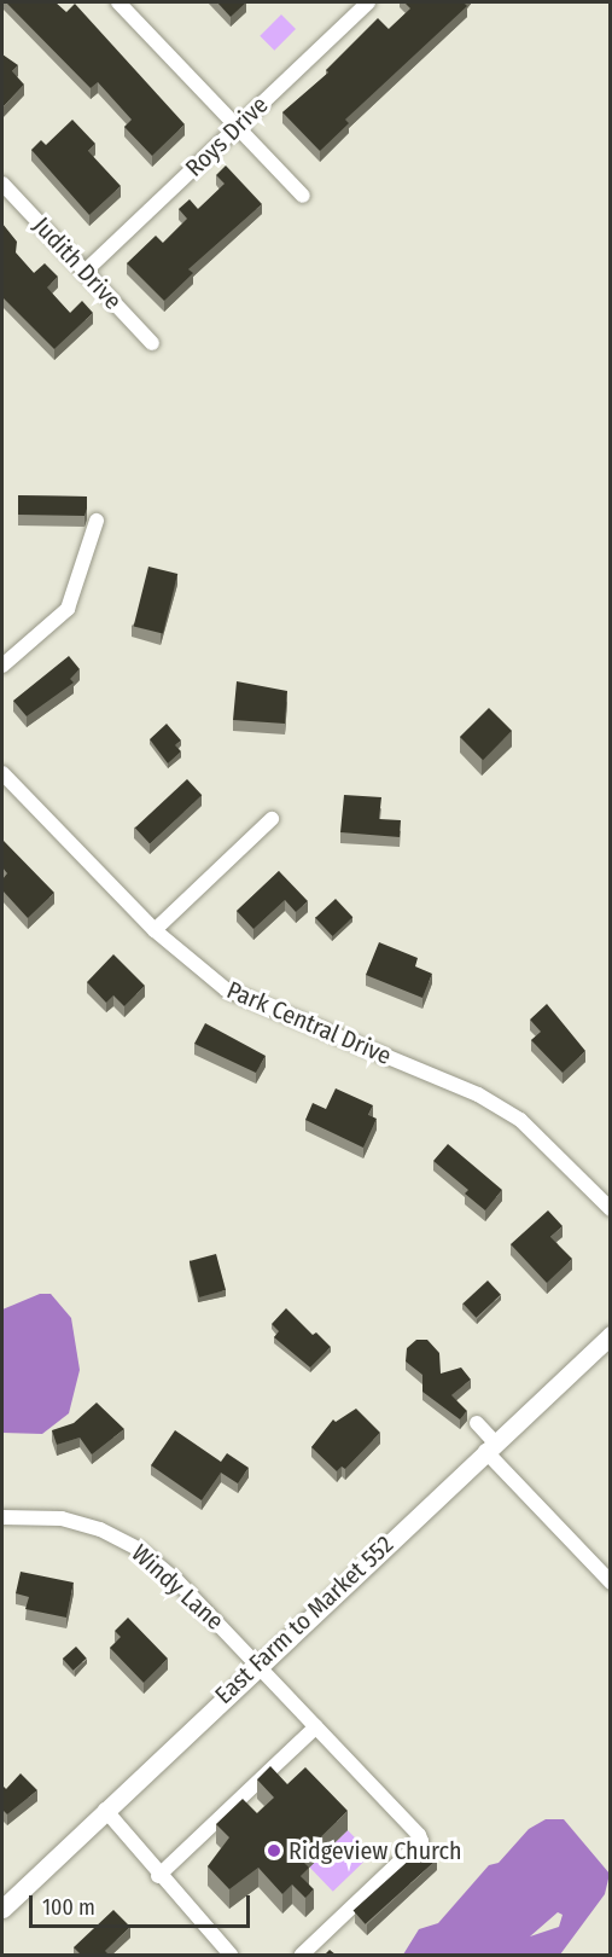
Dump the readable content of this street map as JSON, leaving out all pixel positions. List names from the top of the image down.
{
  "streets": {
    "main road": ["East Farm to Market 552"],
    "street": [
      "Roys Drive",
      "Judith Drive",
      "Park Central Drive",
      "Windy Lane"
    ]
  },
  "crossings": [
    ["Roys Drive", "Judith Drive"],
    ["Windy Lane", "East Farm to Market 552"]
  ],
  "places": ["Ridgeview Church"],
  "scale_bar": "100 m"
}
